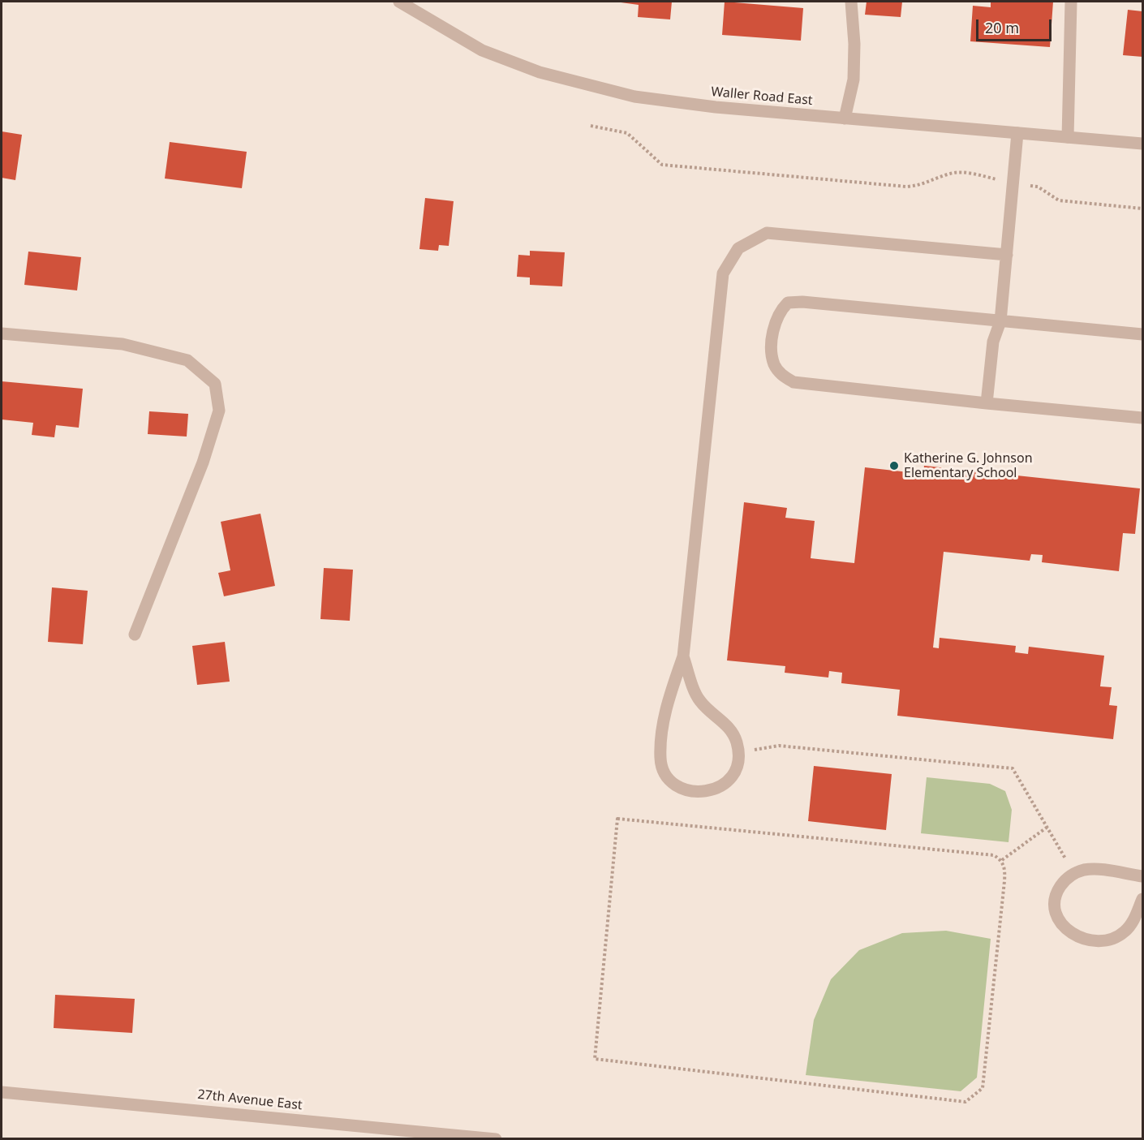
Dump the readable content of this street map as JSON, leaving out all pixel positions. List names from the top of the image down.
{
  "streets": {
    "street": ["Waller Road East", "27th Avenue East"]
  },
  "places": ["Katherine G. Johnson Elementary School"],
  "scale_bar": "20 m"
}
